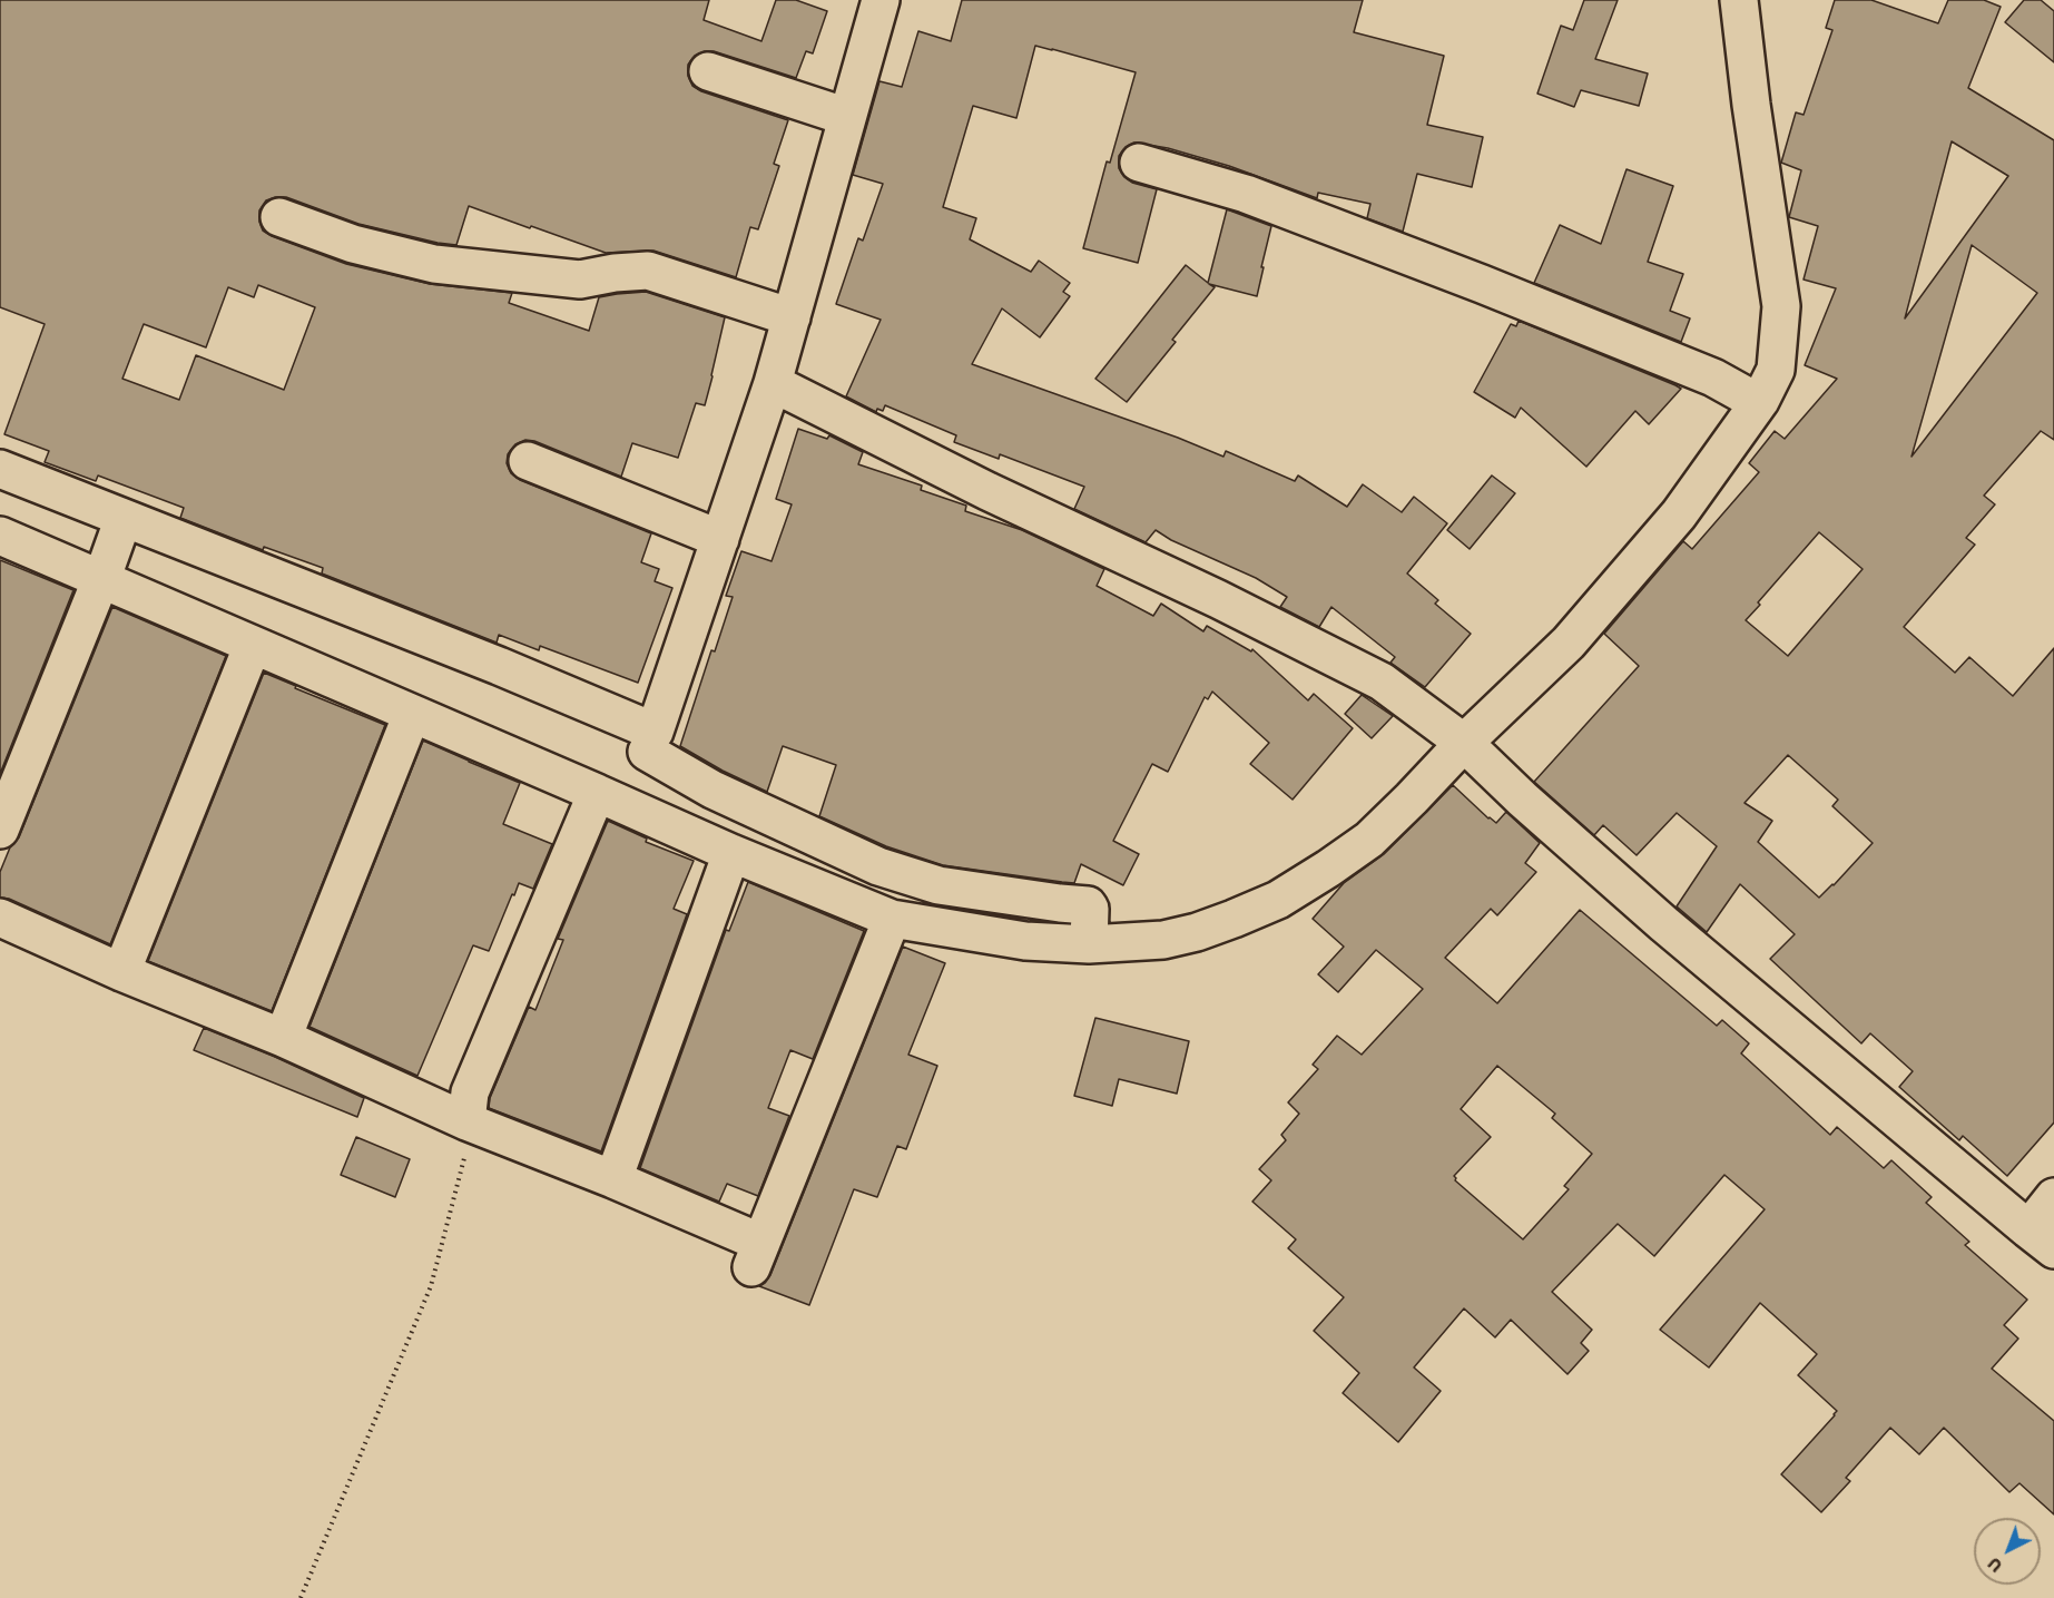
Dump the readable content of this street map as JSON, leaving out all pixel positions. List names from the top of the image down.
{
  "north": "bottom left"
}
